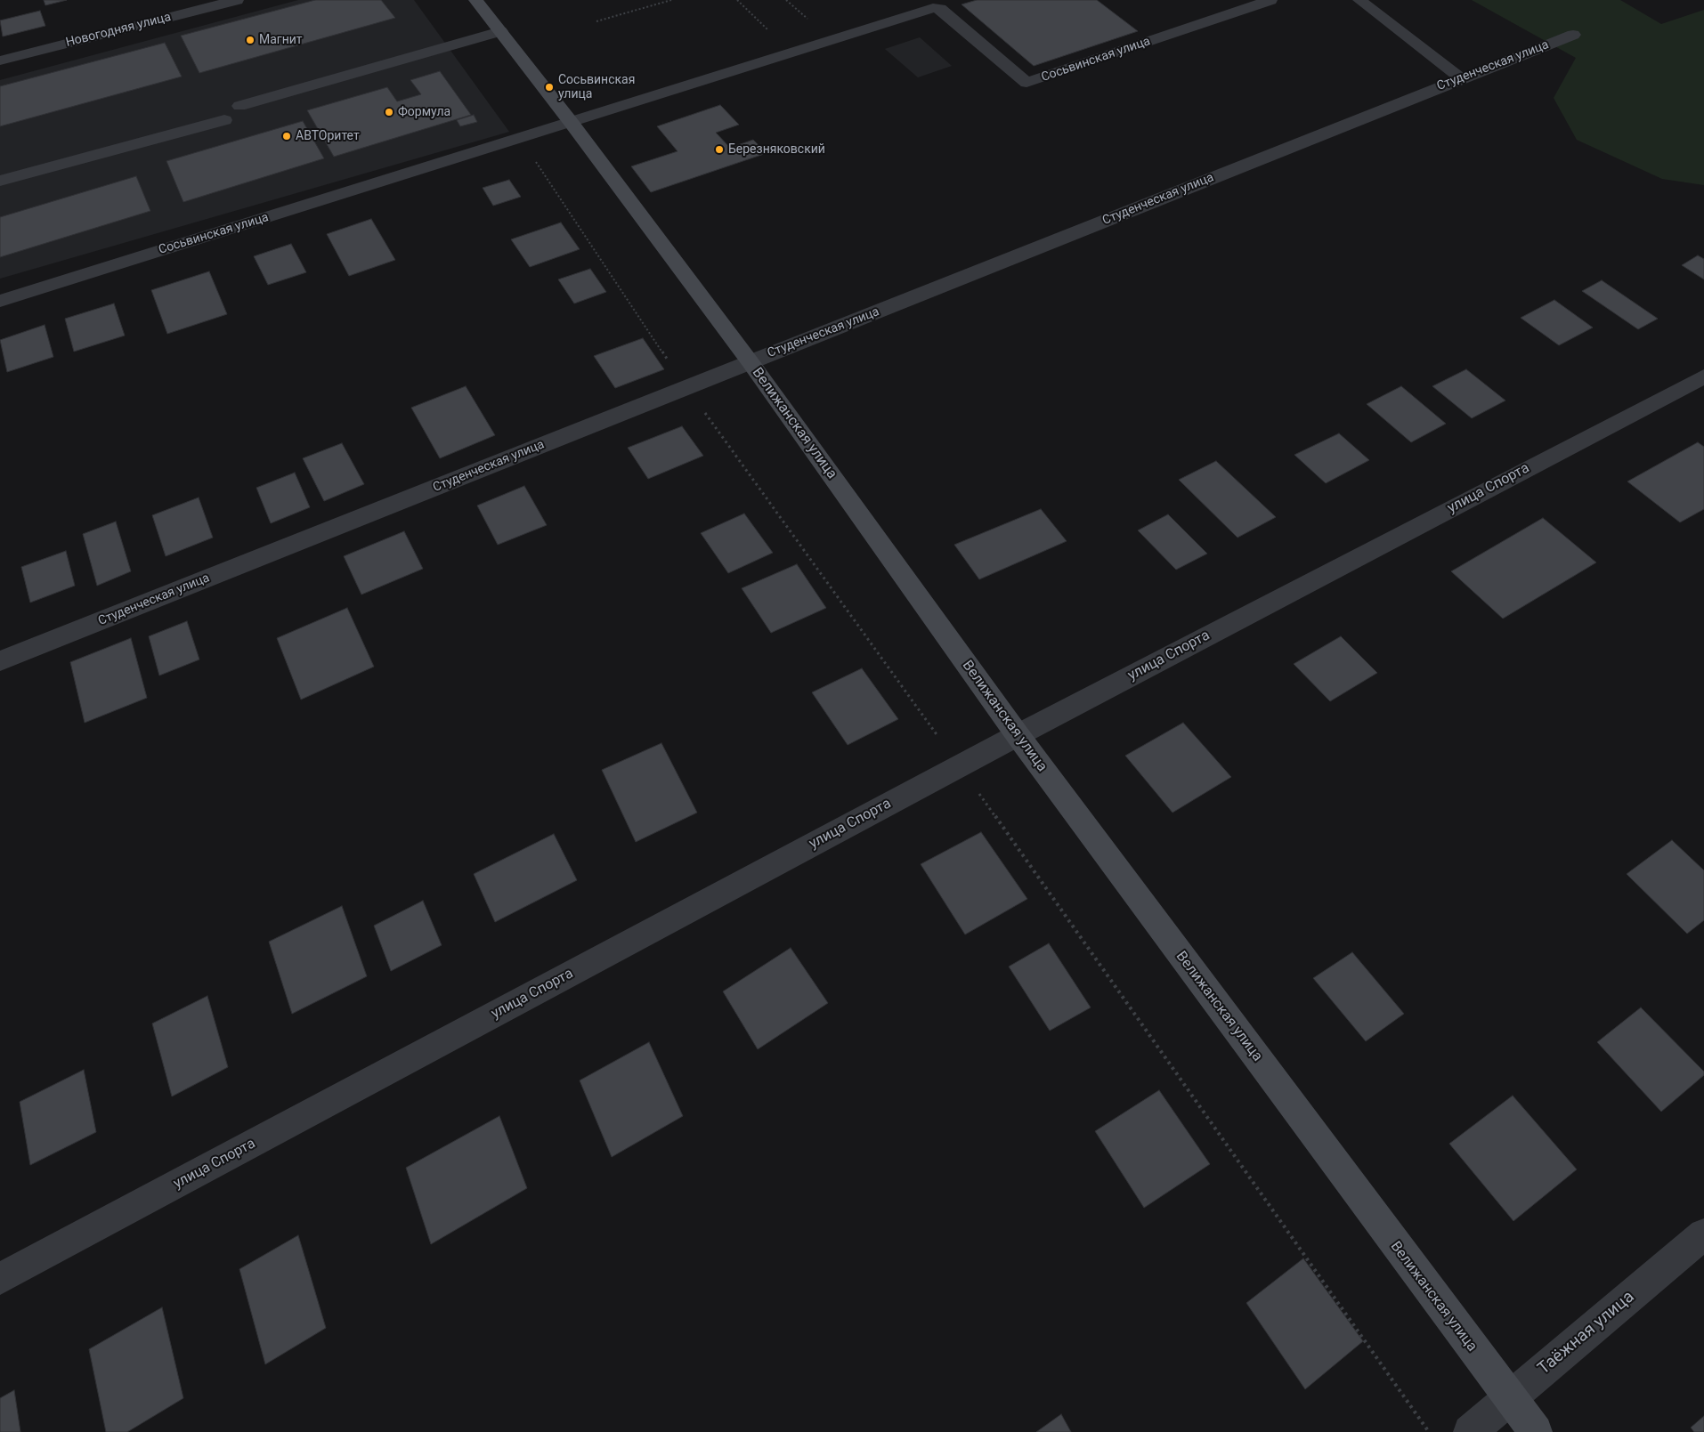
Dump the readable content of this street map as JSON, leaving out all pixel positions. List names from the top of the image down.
{
  "streets": {
    "street": [
      "Новогодняя улица",
      "Сосьвинская улица",
      "Студенческая улица",
      "Велижанская улица",
      "улица Спорта",
      "Таёжная улица"
    ]
  },
  "crossings": [
    ["Сосьвинская улица", "Велижанская улица"],
    ["Студенческая улица", "Велижанская улица"],
    ["Велижанская улица", "улица Спорта"],
    ["Велижанская улица", "Таёжная улица"]
  ],
  "places": [
    "Магнит",
    "Сосьвинская улица",
    "Формула",
    "АВТОритет",
    "Березняковский"
  ]
}
